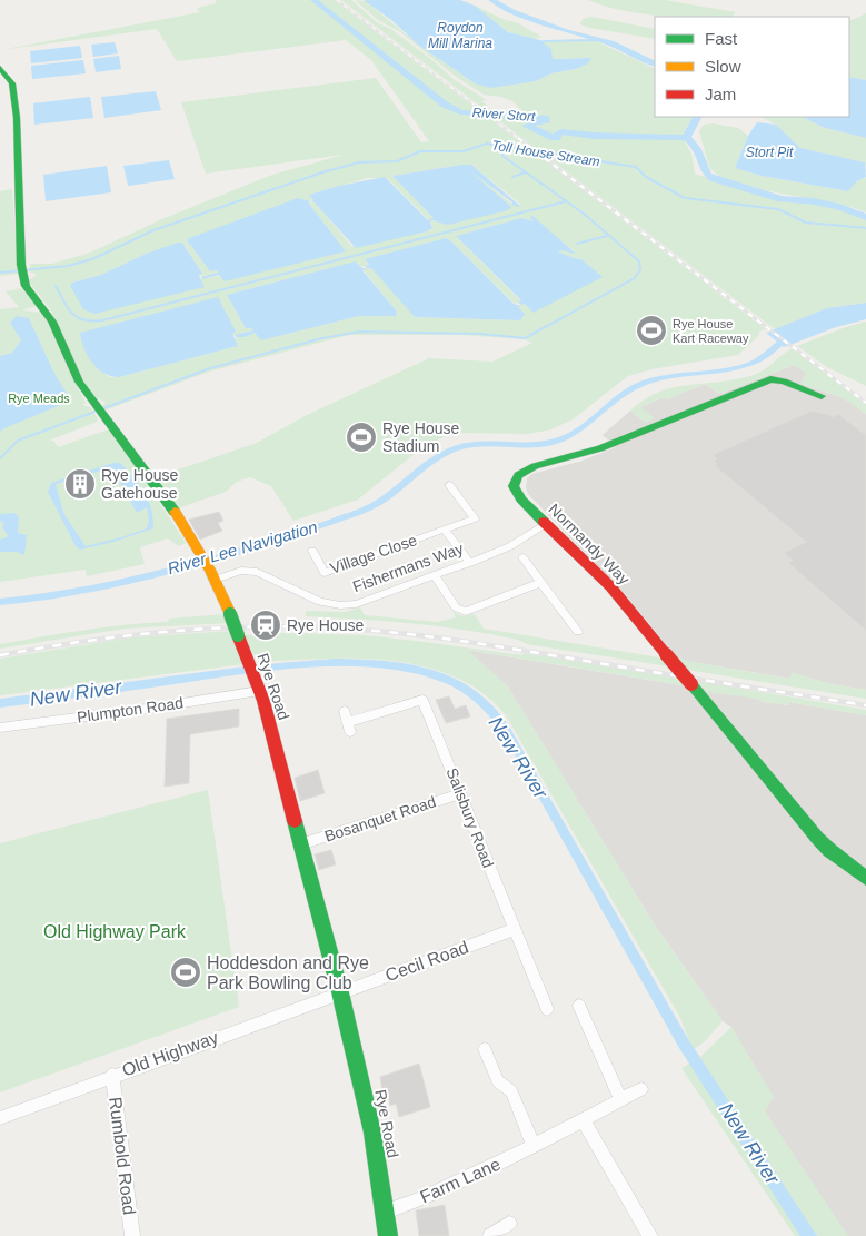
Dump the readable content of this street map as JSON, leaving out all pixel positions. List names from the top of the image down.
{
  "streets": {
    "street": [
      "Normandy Way",
      "Village Close",
      "Fishermans Way",
      "Rye Road",
      "Plumpton Road",
      "Salisbury Road",
      "Bosanquet Road",
      "Cecil Road",
      "Old Highway",
      "Rumbold Road",
      "Farm Lane"
    ]
  },
  "crossings": [
    ["Normandy Way", "Fishermans Way"],
    ["Fishermans Way", "Rye Road"],
    ["Rye Road", "Plumpton Road"],
    ["Rye Road", "Bosanquet Road"],
    ["Rye Road", "Cecil Road"],
    ["Rye Road", "Old Highway"],
    ["Rye Road", "Farm Lane"],
    ["Salisbury Road", "Bosanquet Road"],
    ["Salisbury Road", "Cecil Road"],
    ["Cecil Road", "Old Highway"],
    ["Old Highway", "Rumbold Road"]
  ],
  "water": [
    "Roydon Mill Marina",
    "River Stort",
    "Stort Pit",
    "Toll House Stream",
    "River Lee Navigation",
    "New River"
  ],
  "parks": ["Rye Meads", "Old Highway Park"],
  "places": {
    "sports": ["Rye House Kart Raceway", "Rye House Stadium", "Hoddesdon and Rye Park Bowling Club"],
    "building": ["Rye House Gatehouse"],
    "station": ["Rye House"]
  },
  "legend": ["Fast", "Slow", "Jam"]
}
